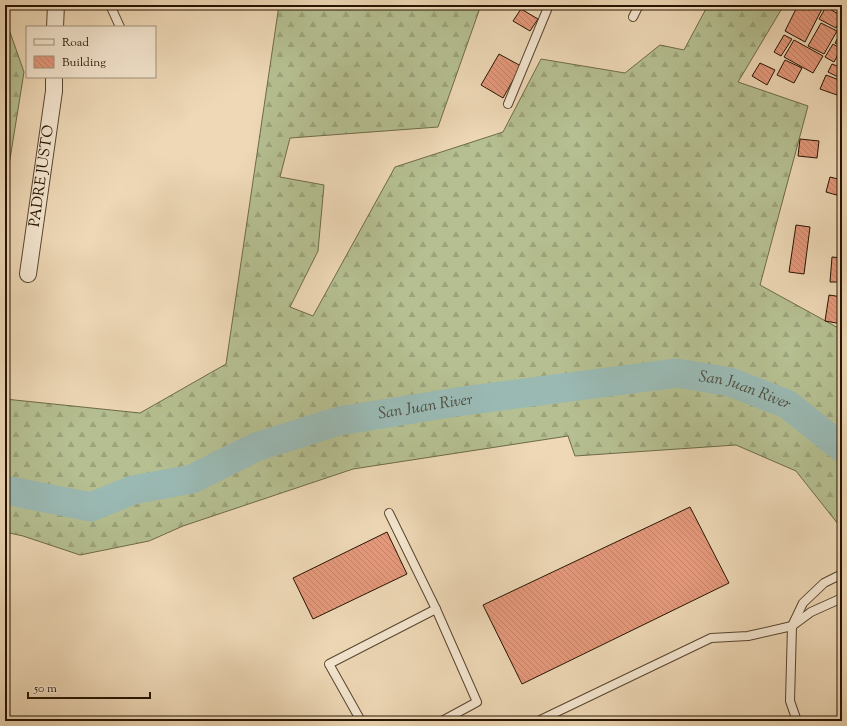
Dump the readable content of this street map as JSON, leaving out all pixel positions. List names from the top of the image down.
{
  "streets": {
    "street": ["PADRE JUSTO"]
  },
  "water": ["San Juan River"],
  "legend": ["Road", "Building"],
  "scale_bar": "50 m"
}
